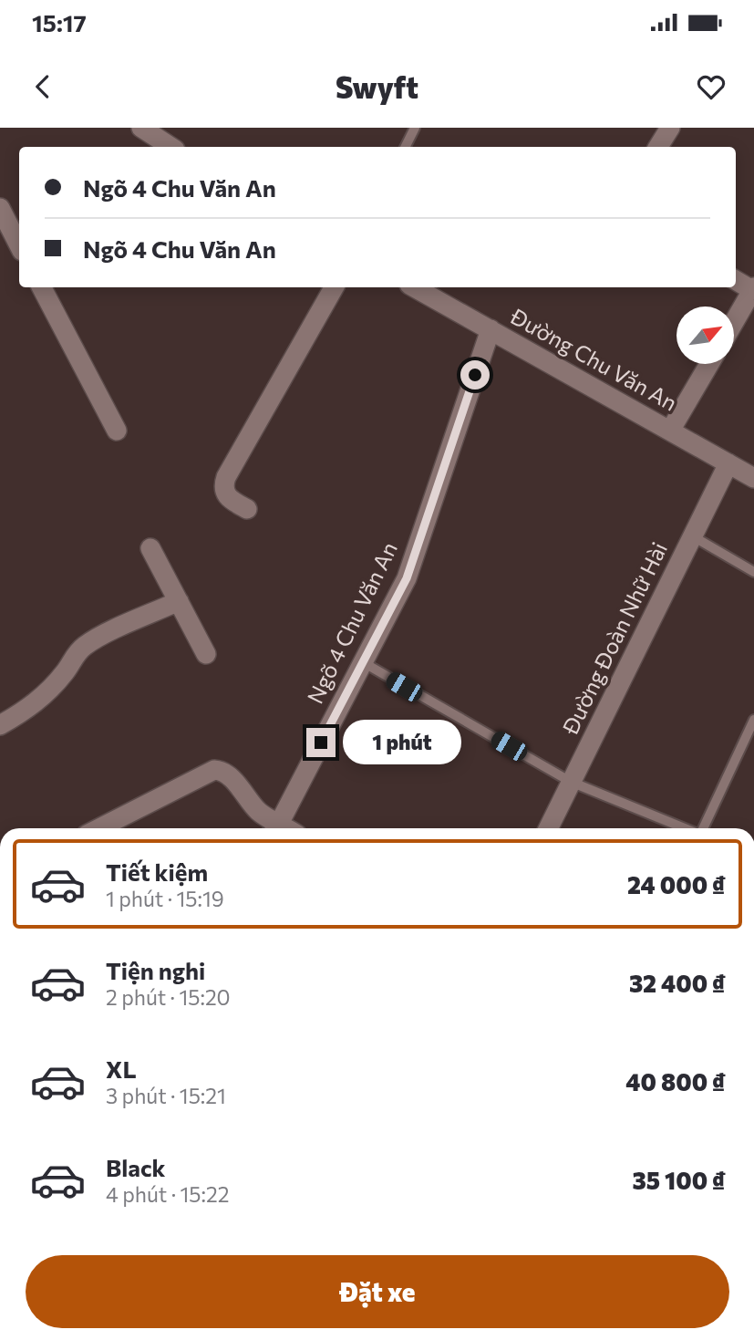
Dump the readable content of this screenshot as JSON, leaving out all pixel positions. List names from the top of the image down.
{
  "streets": {
    "street": ["Đường Chu Văn An", "Ngõ 4 Chu Văn An", "Đường Đoàn Nhữ Hài"]
  },
  "crossings": [
    ["Đường Chu Văn An", "Ngõ 4 Chu Văn An"],
    ["Đường Chu Văn An", "Đường Đoàn Nhữ Hài"]
  ],
  "north": "top right",
  "page": {
    "status": "15:17",
    "header": "Swyft",
    "banner": ["Ngõ 4 Chu Văn An", "Ngõ 4 Chu Văn An"],
    "bubble": "1 phút",
    "list": [
      {
        "name": "Tiết kiệm",
        "note": "1 phút · 15:19",
        "value": "24 000 ₫"
      },
      {
        "name": "Tiện nghi",
        "note": "2 phút · 15:20",
        "value": "32 400 ₫"
      },
      {
        "name": "XL",
        "note": "3 phút · 15:21",
        "value": "40 800 ₫"
      },
      {
        "name": "Black",
        "note": "4 phút · 15:22",
        "value": "35 100 ₫"
      }
    ],
    "buttons": "Đặt xe"
  }
}
